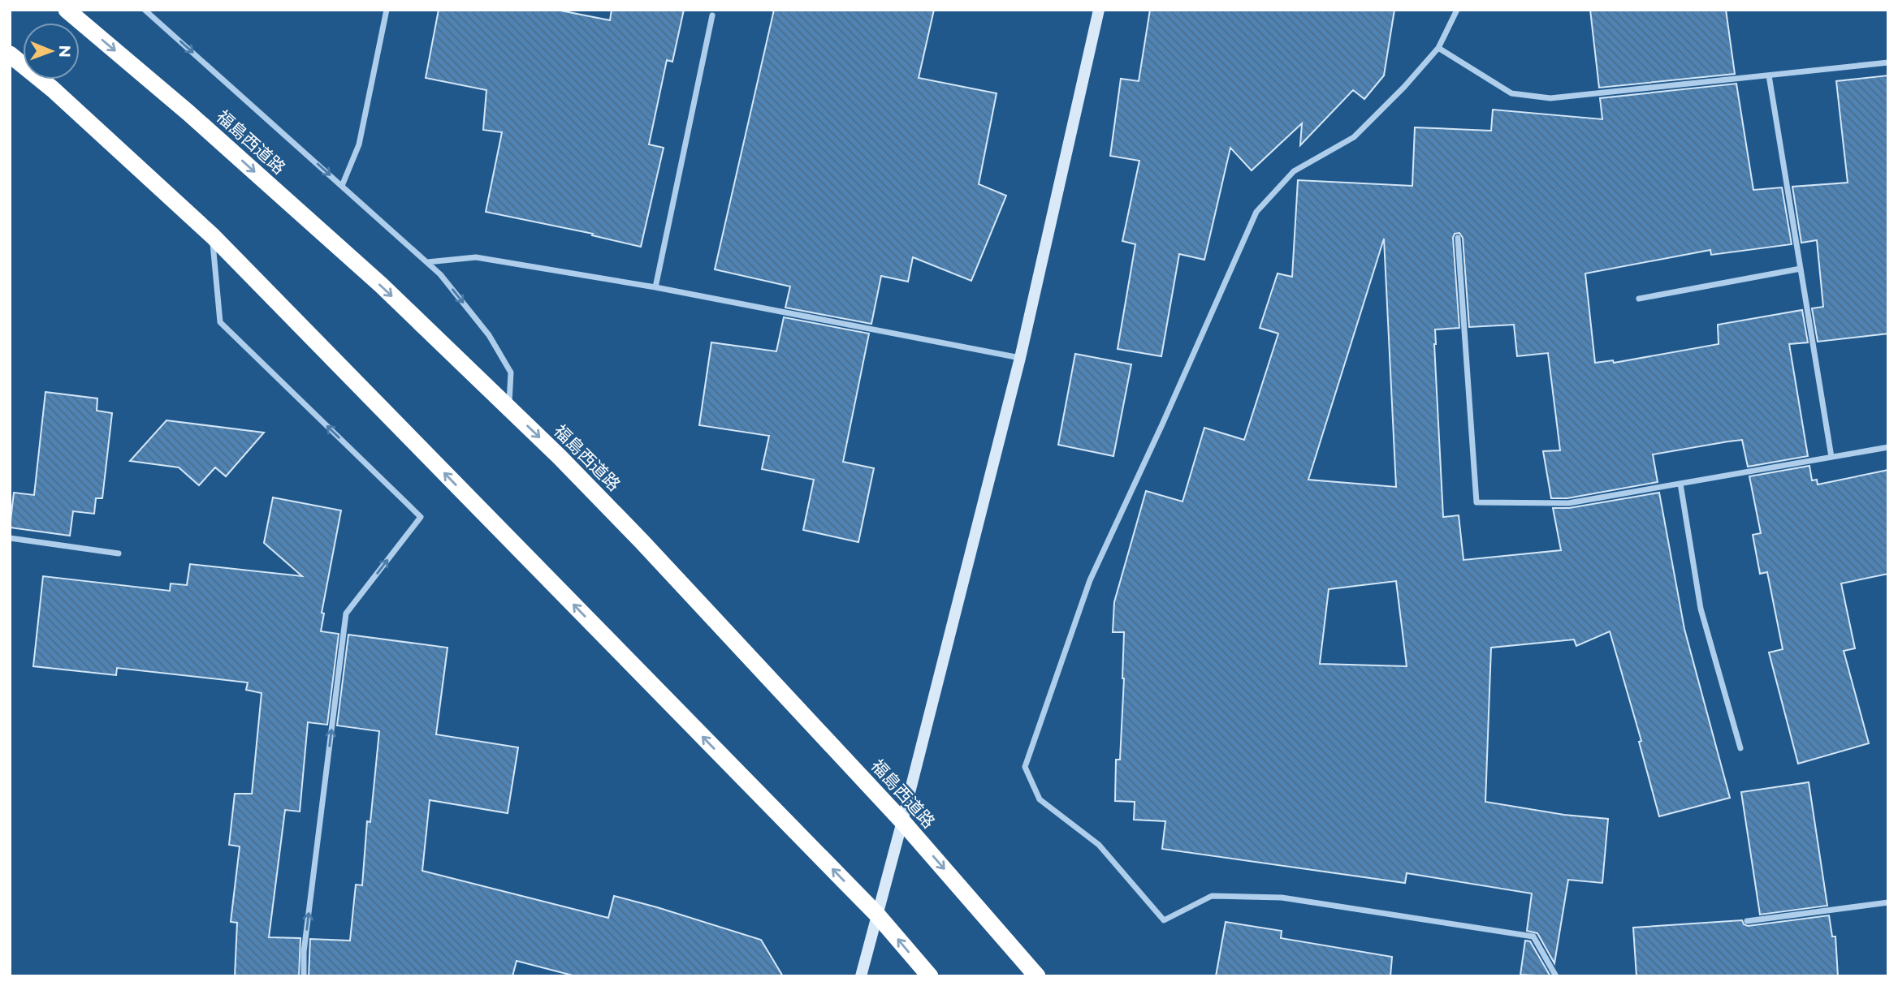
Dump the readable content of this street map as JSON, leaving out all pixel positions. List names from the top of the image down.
{
  "streets": {
    "highway": ["福島西道路"]
  },
  "north": "right"
}
